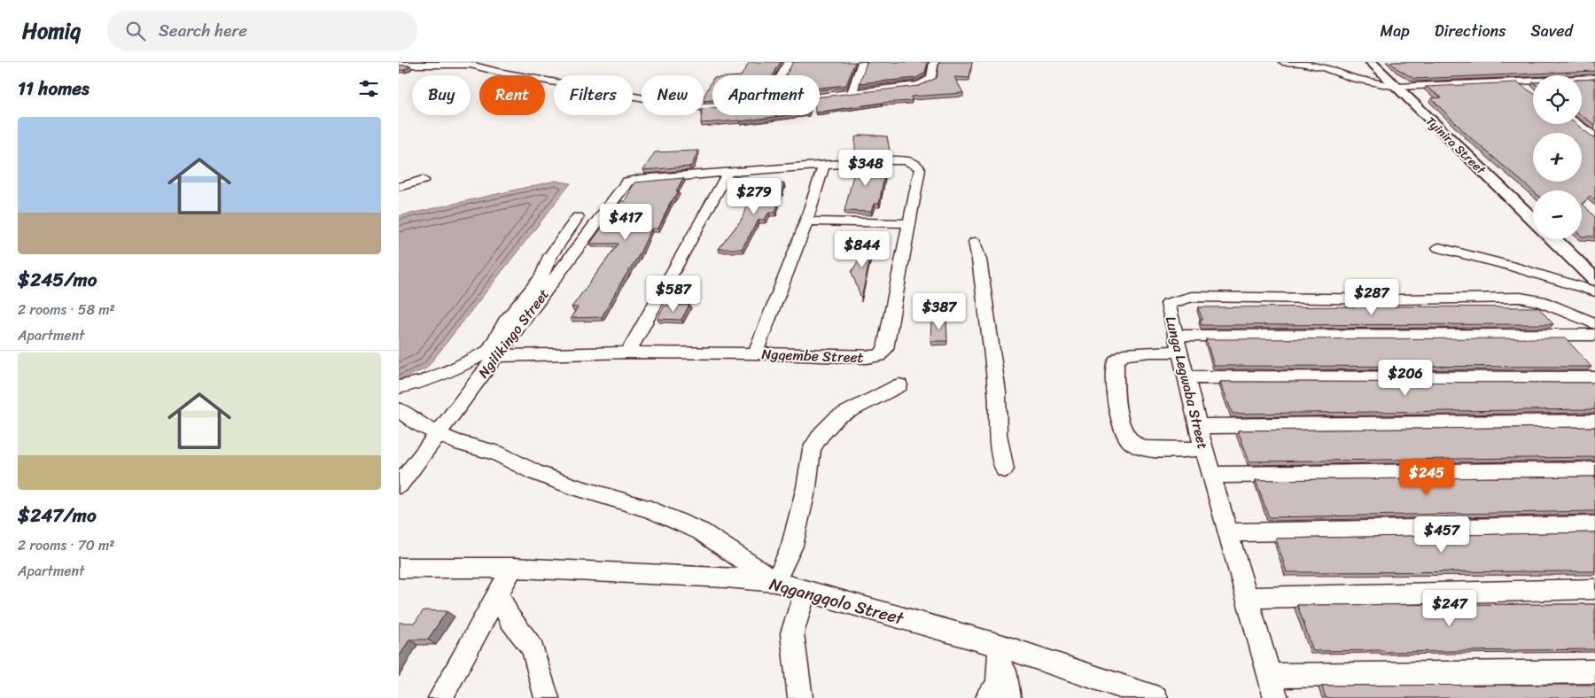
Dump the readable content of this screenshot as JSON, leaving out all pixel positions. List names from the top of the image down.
{
  "streets": {
    "street": [
      "Tyinira Street",
      "Ngilikingo Street",
      "Ngqembe Street",
      "Lunga Legwaba Street",
      "Nqgangqolo Street"
    ]
  },
  "crossings": [
    ["Ngilikingo Street", "Ngqembe Street"]
  ],
  "page": {
    "header": "Homiq",
    "search": "Search here",
    "nav": ["Map", "Directions", "Saved"],
    "heading": "11 homes",
    "map_buttons": ["+", "−"],
    "chip": [
      "Buy",
      "Rent",
      "Filters",
      "New",
      "Apartment"
    ],
    "list": [
      {
        "name": "$245/mo",
        "note": "2 rooms · 58 m² · Apartment"
      },
      {
        "name": "$247/mo",
        "note": "2 rooms · 70 m² · Apartment"
      }
    ],
    "price": [
      "$348",
      "$279",
      "$417",
      "$844",
      "$587",
      "$287",
      "$387",
      "$206",
      "$245",
      "$457",
      "$247"
    ]
  }
}
